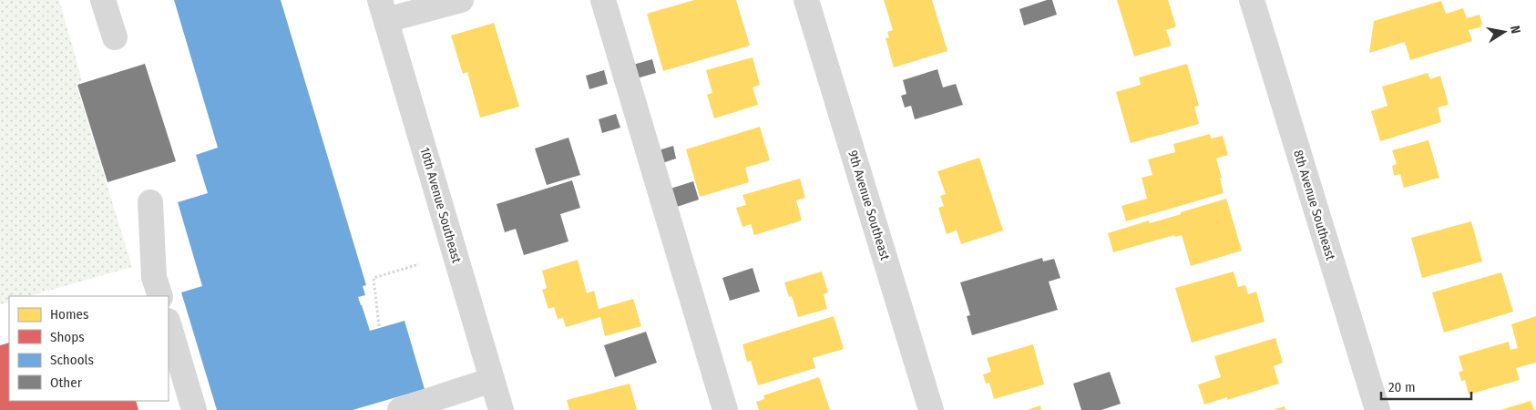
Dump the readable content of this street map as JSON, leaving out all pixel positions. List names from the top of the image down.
{
  "streets": {
    "street": ["10th Avenue Southeast", "9th Avenue Southeast", "8th Avenue Southeast"]
  },
  "legend": [
    "Homes",
    "Shops",
    "Schools",
    "Other"
  ],
  "scale_bar": "20 m",
  "north": "right"
}
